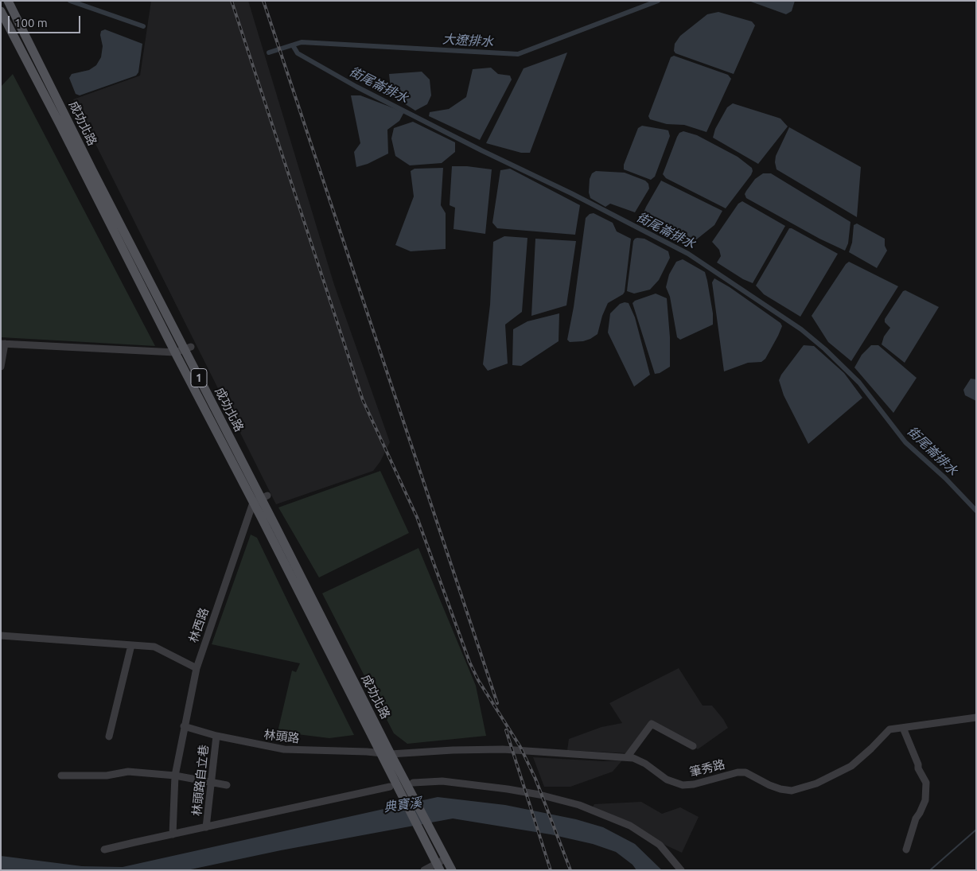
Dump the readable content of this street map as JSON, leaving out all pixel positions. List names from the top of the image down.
{
  "streets": {
    "main road": ["成功北路", "1"],
    "street": [
      "林西路",
      "林頭路",
      "筆秀路",
      "林頭路自立巷"
    ]
  },
  "crossings": [
    ["成功北路", "1"],
    ["成功北路", "林西路"],
    ["成功北路", "林頭路"],
    ["成功北路", "筆秀路"],
    ["林西路", "林頭路"],
    ["林頭路", "筆秀路"],
    ["林頭路", "林頭路自立巷"]
  ],
  "water": ["大遼排水", "街尾崙排水", "典寶溪"],
  "scale_bar": "100 m"
}
